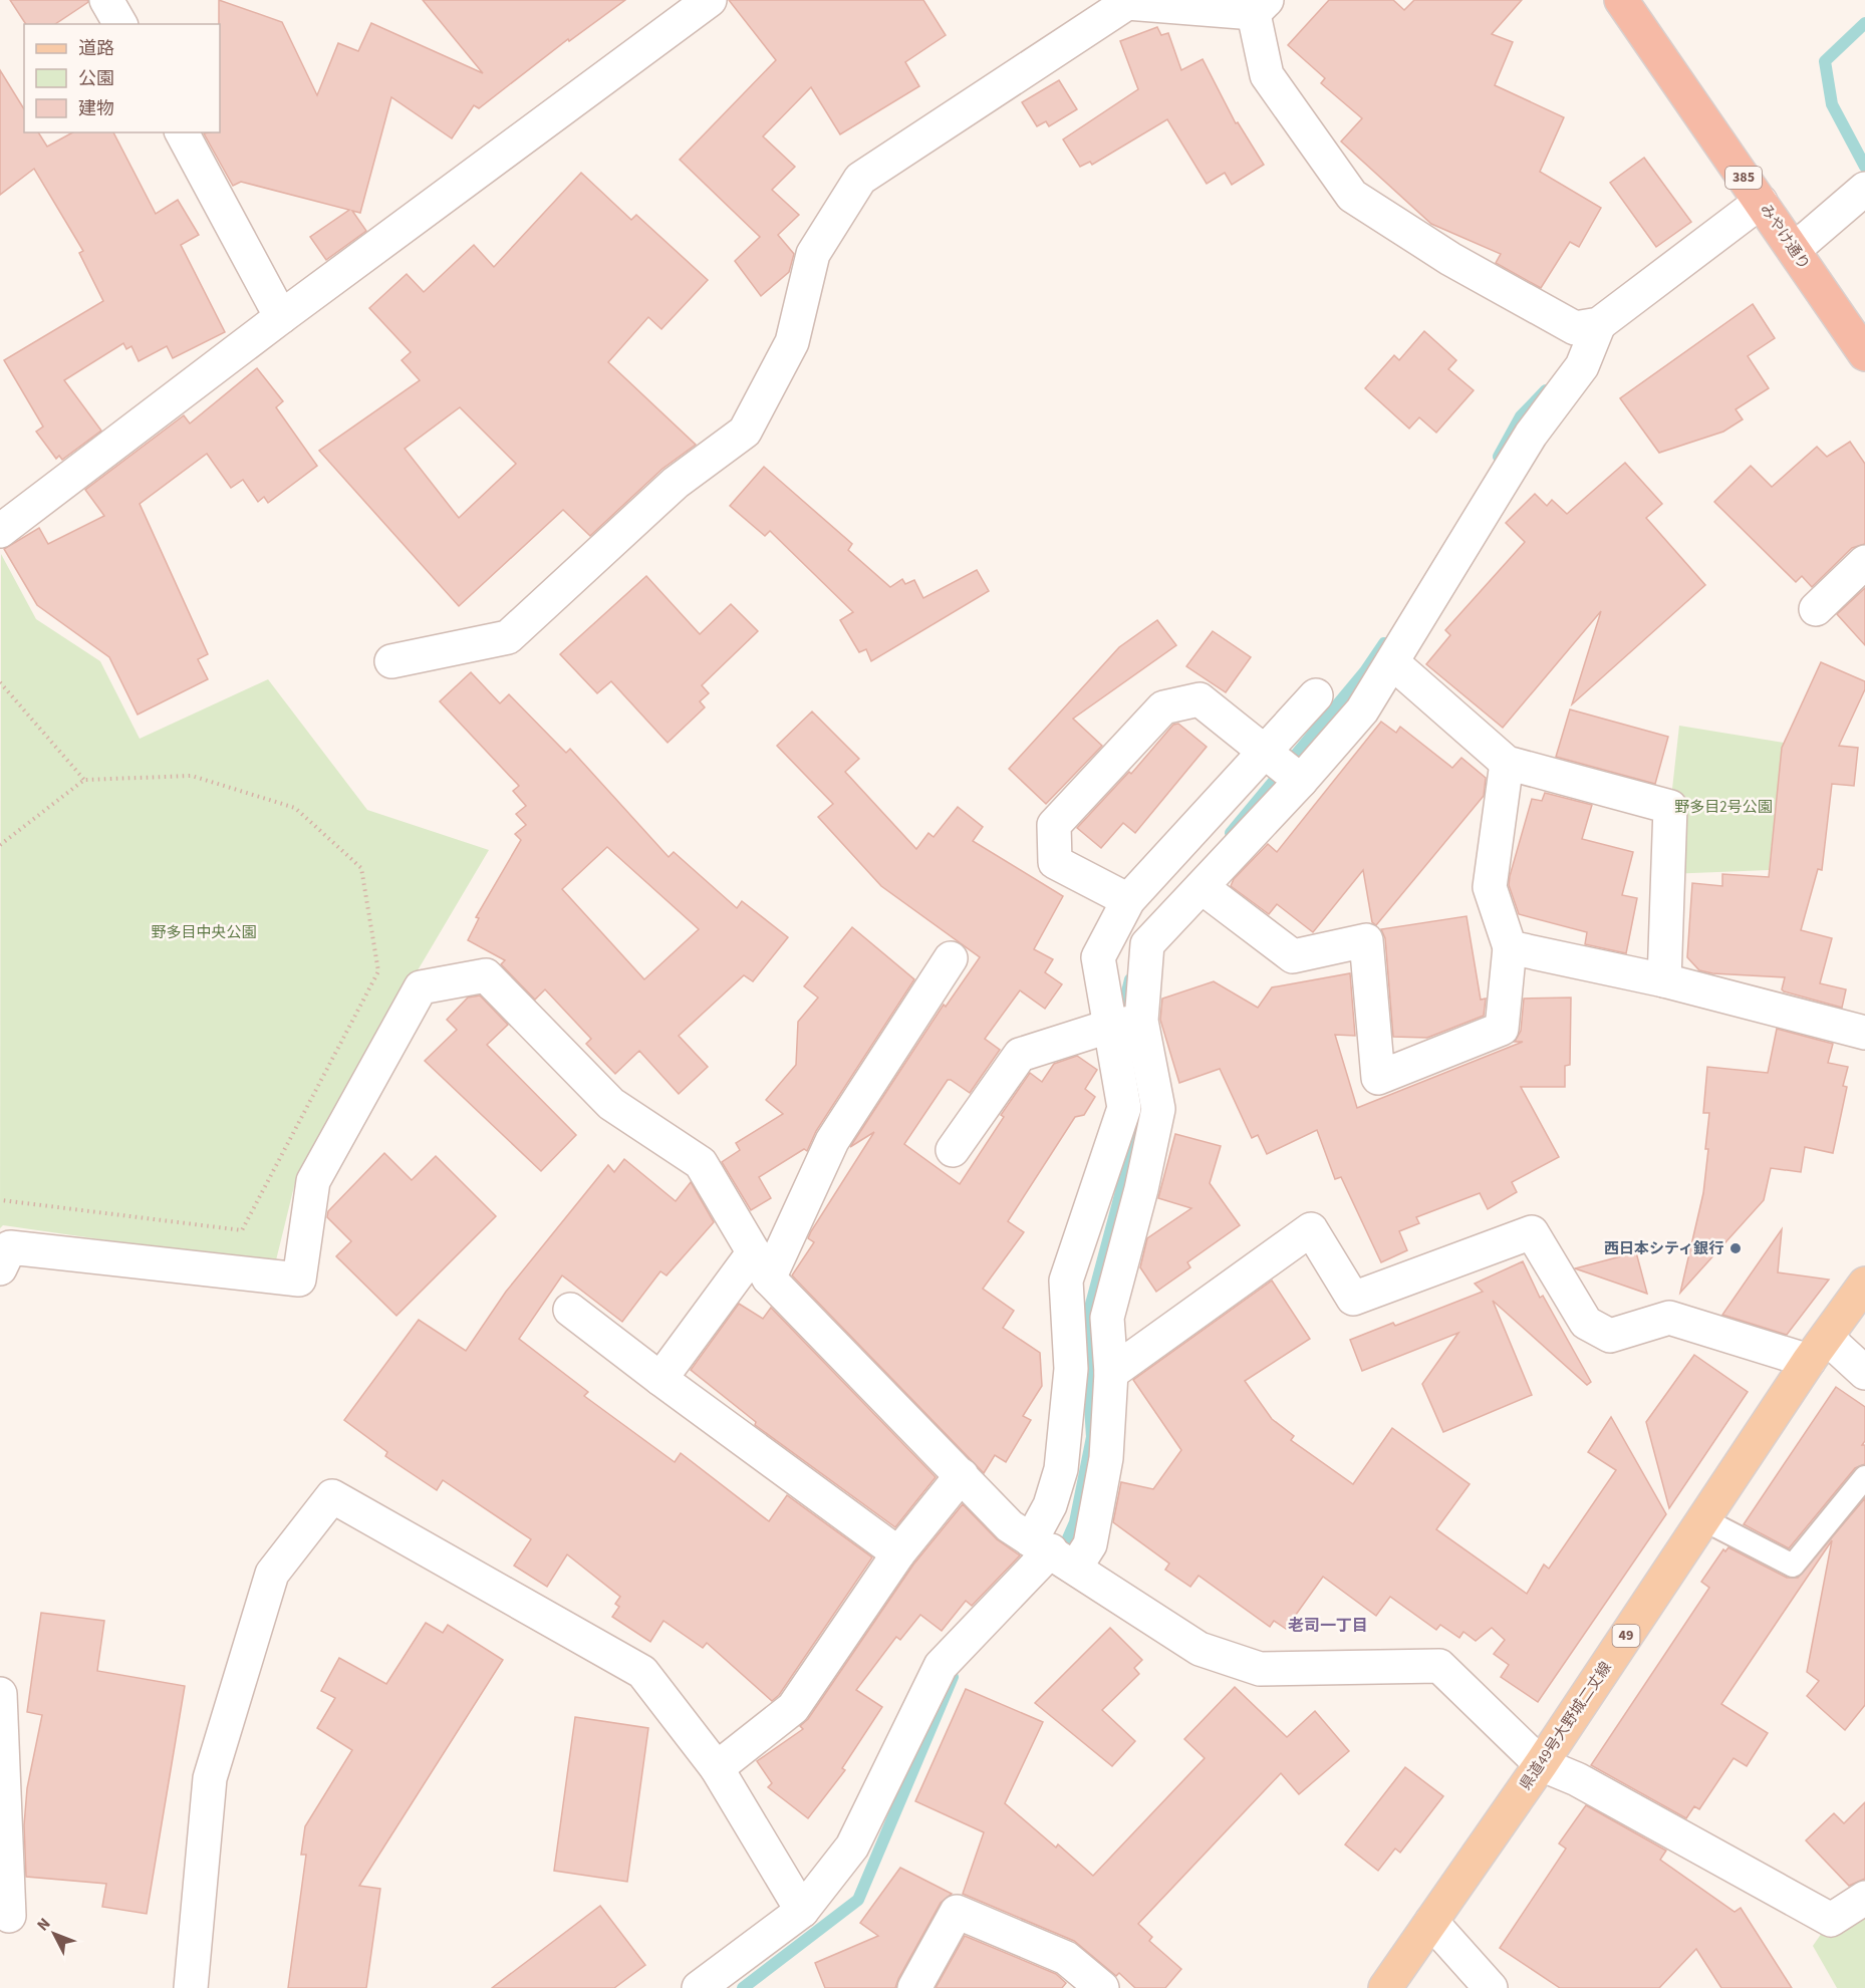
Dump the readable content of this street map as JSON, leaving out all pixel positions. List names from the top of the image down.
{
  "streets": {
    "highway": ["385", "みやけ通り"],
    "main road": ["49", "県道49号大野城二丈線"]
  },
  "districts": ["老司一丁目"],
  "parks": ["野多目2号公園", "野多目中央公園"],
  "places": ["西日本シティ銀行"],
  "legend": ["道路", "公園", "建物"],
  "north": "top left"
}
